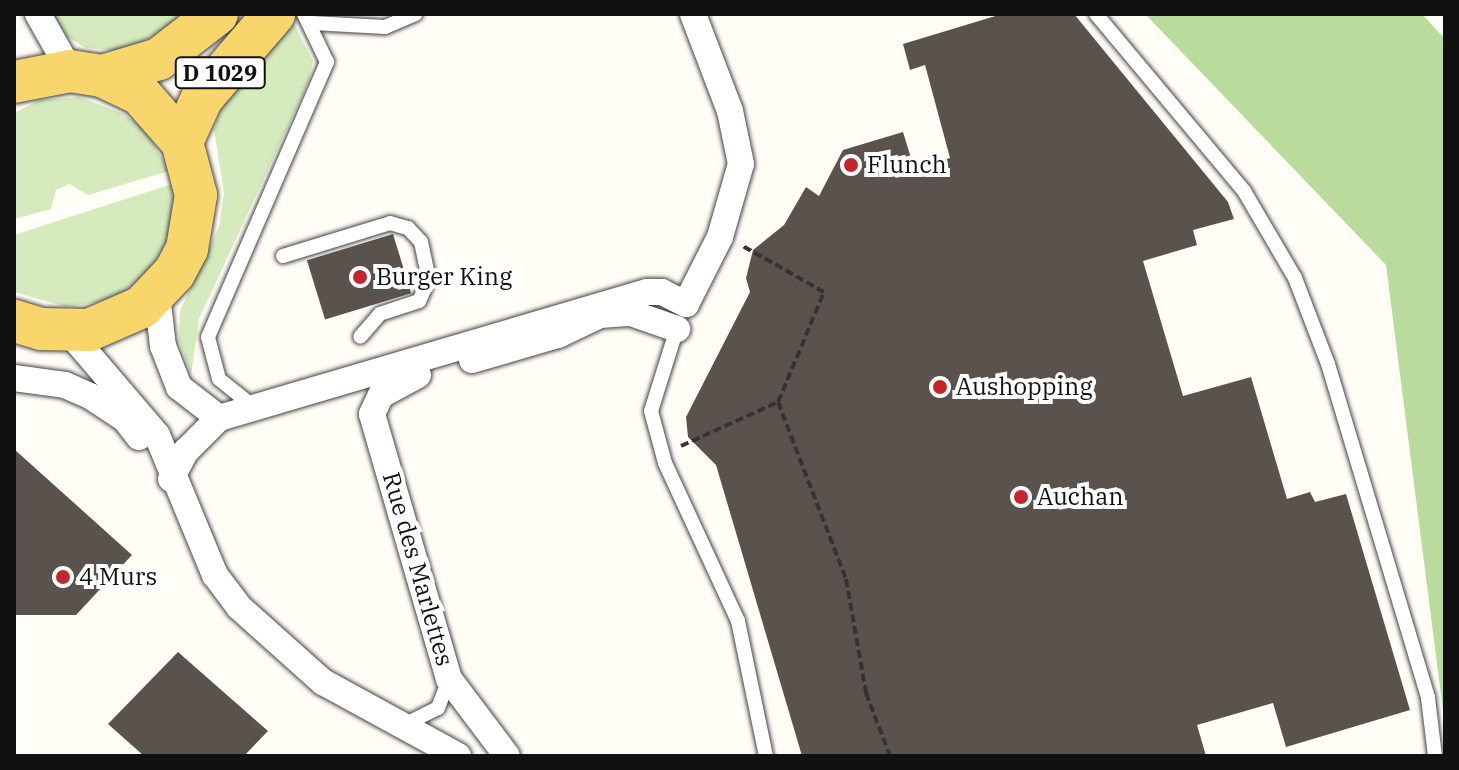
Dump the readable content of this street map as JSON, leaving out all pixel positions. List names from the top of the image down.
{
  "streets": {
    "main road": ["D 1029"],
    "street": ["Rue des Marlettes"]
  },
  "places": [
    "Flunch",
    "Burger King",
    "Aushopping",
    "Auchan",
    "4 Murs"
  ]
}
